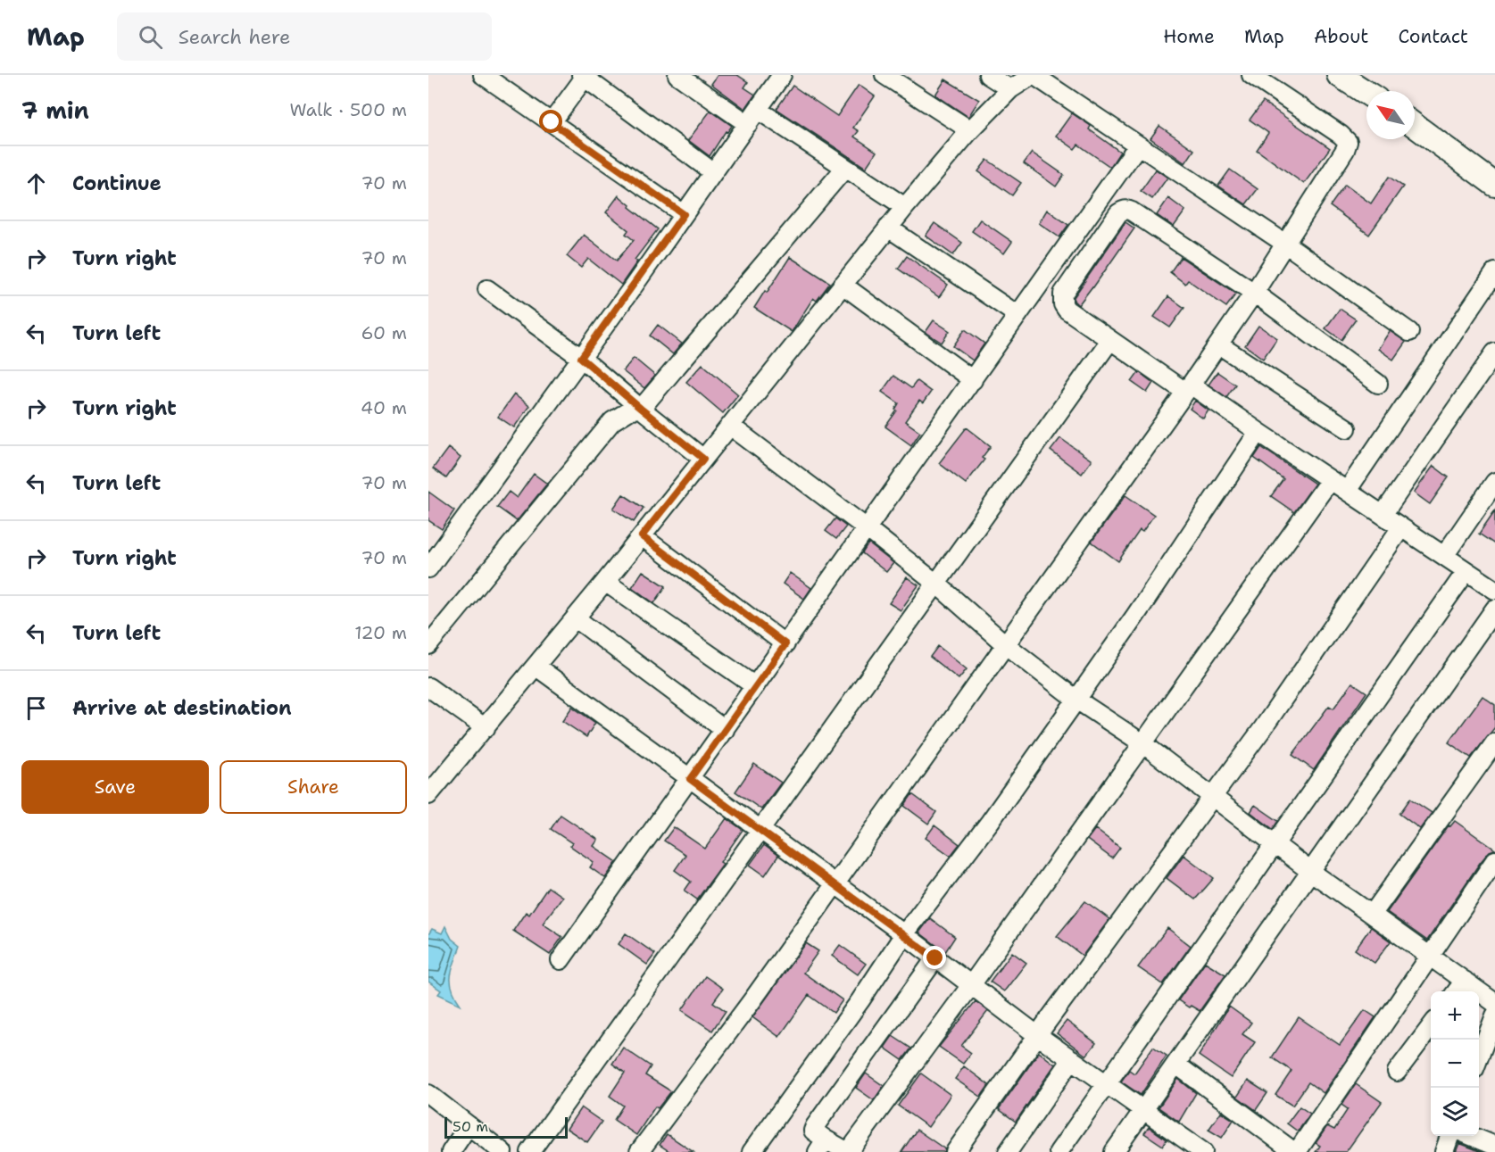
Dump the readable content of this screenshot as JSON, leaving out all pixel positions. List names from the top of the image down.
{
  "scale_bar": "50 m",
  "north": "top left",
  "page": {
    "header": "Map",
    "search": "Search here",
    "nav": [
      "Home",
      "Map",
      "About",
      "Contact"
    ],
    "heading": ["7 min", "Walk · 500 m"],
    "list": [
      ["Continue", "70 m"],
      ["Turn right", "70 m"],
      ["Turn left", "60 m"],
      ["Turn right", "40 m"],
      ["Turn left", "70 m"],
      ["Turn right", "70 m"],
      ["Turn left", "120 m"],
      "Arrive at destination"
    ],
    "buttons": ["Save", "Share"],
    "map_buttons": ["+", "−"],
    "scale": "50 m"
  }
}
